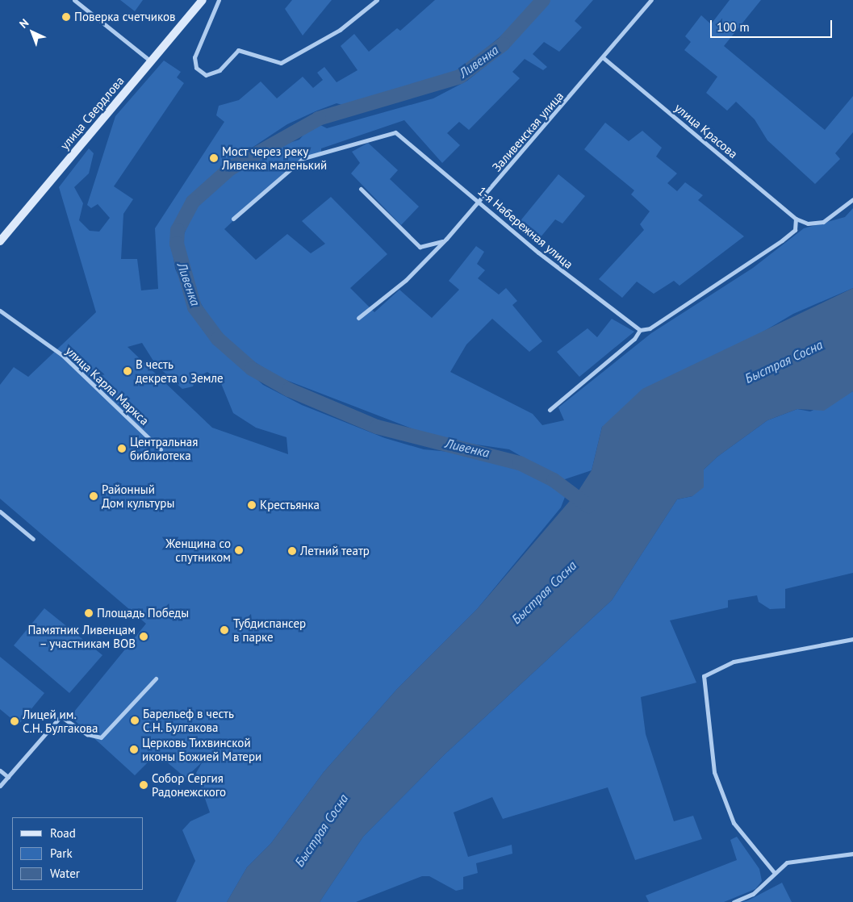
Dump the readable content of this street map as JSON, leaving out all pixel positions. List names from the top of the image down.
{
  "streets": {
    "main road": ["улица Свердлова"],
    "street": [
      "улица Красова",
      "Заливенская улица",
      "1-я Набережная улица",
      "улица Карла Маркса"
    ]
  },
  "crossings": [
    ["улица Красова", "Заливенская улица"],
    ["Заливенская улица", "1-я Набережная улица"]
  ],
  "water": ["Ливенка", "Быстрая Сосна"],
  "places": [
    "Поверка счетчиков",
    "Мост через реку Ливенка маленький",
    "В честь декрета о Земле",
    "Центральная библиотека",
    "Районный Дом культуры",
    "Крестьянка",
    "Женщина со спутником",
    "Летний театр",
    "Площадь Победы",
    "Тубдиспансер в парке",
    "Памятник Ливенцам – участникам ВОВ",
    "Барельеф в честь С.Н. Булгакова",
    "Лицей им. С.Н. Булгакова",
    "Церковь Тихвинской иконы Божией Матери",
    "Собор Сергия Радонежского"
  ],
  "legend": ["Road", "Park", "Water"],
  "scale_bar": "100 m",
  "north": "top left"
}
